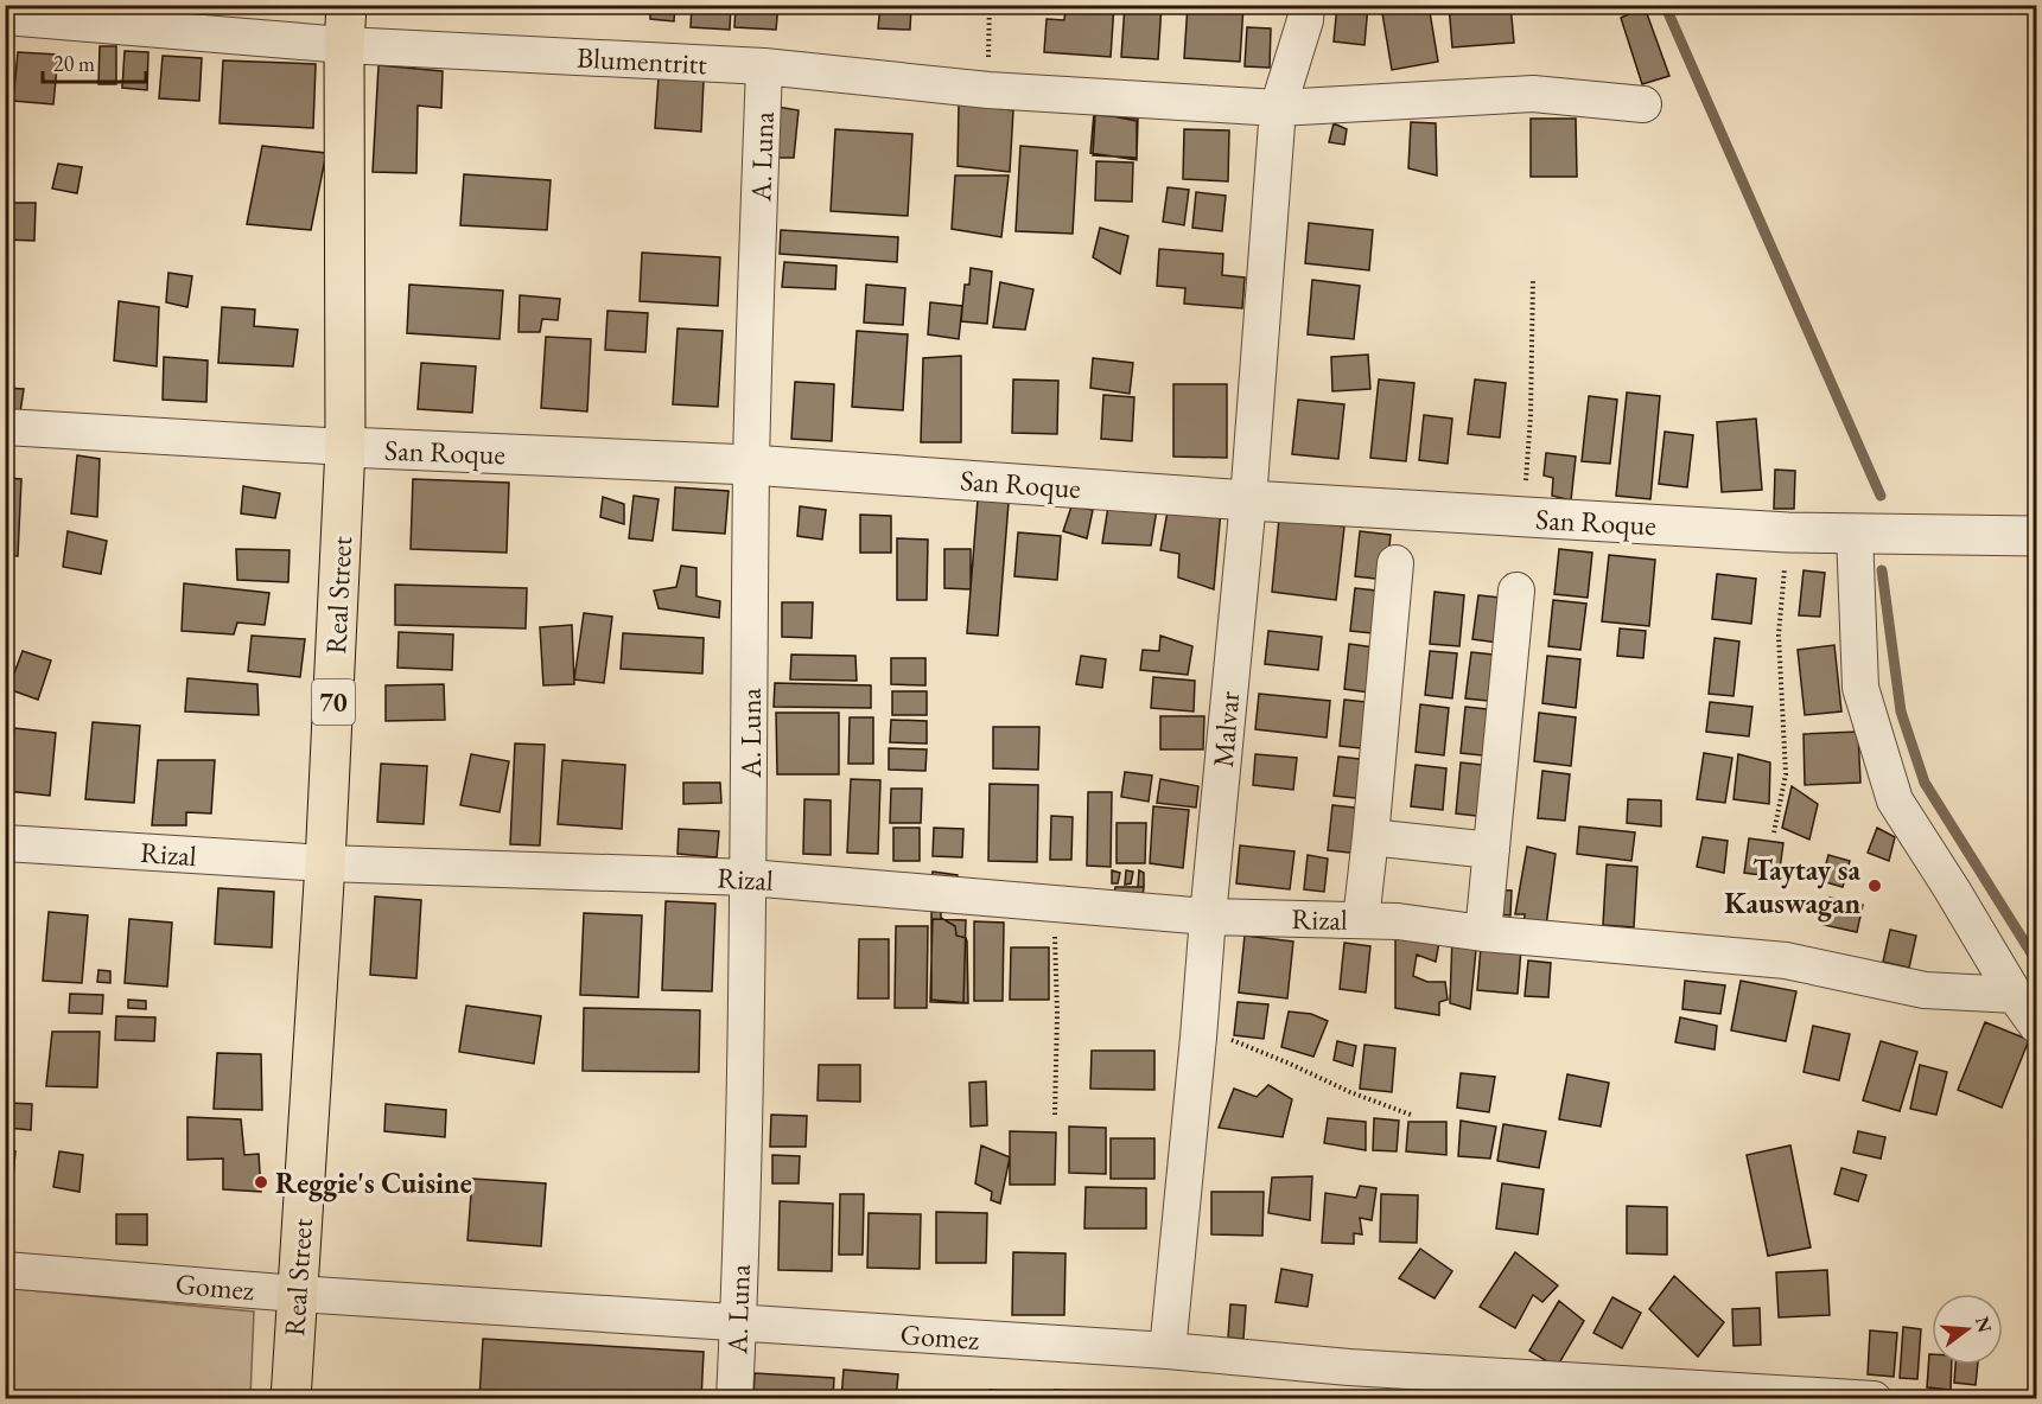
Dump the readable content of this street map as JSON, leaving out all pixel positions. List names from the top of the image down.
{
  "streets": {
    "highway": ["Real Street", "70"],
    "street": [
      "Blumentritt",
      "A. Luna",
      "San Roque",
      "Malvar",
      "Rizal",
      "Gomez"
    ]
  },
  "crossings": [
    ["Blumentritt", "A. Luna"],
    ["Blumentritt", "Real Street"],
    ["Blumentritt", "Malvar"],
    ["A. Luna", "San Roque"],
    ["A. Luna", "Rizal"],
    ["A. Luna", "Gomez"],
    ["San Roque", "Real Street"],
    ["San Roque", "Malvar"],
    ["Real Street", "Rizal"],
    ["Real Street", "Gomez"],
    ["Malvar", "Rizal"],
    ["Malvar", "Gomez"]
  ],
  "places": ["Taytay sa Kauswagan", "Reggie's Cuisine"],
  "scale_bar": "20 m",
  "north": "right"
}
